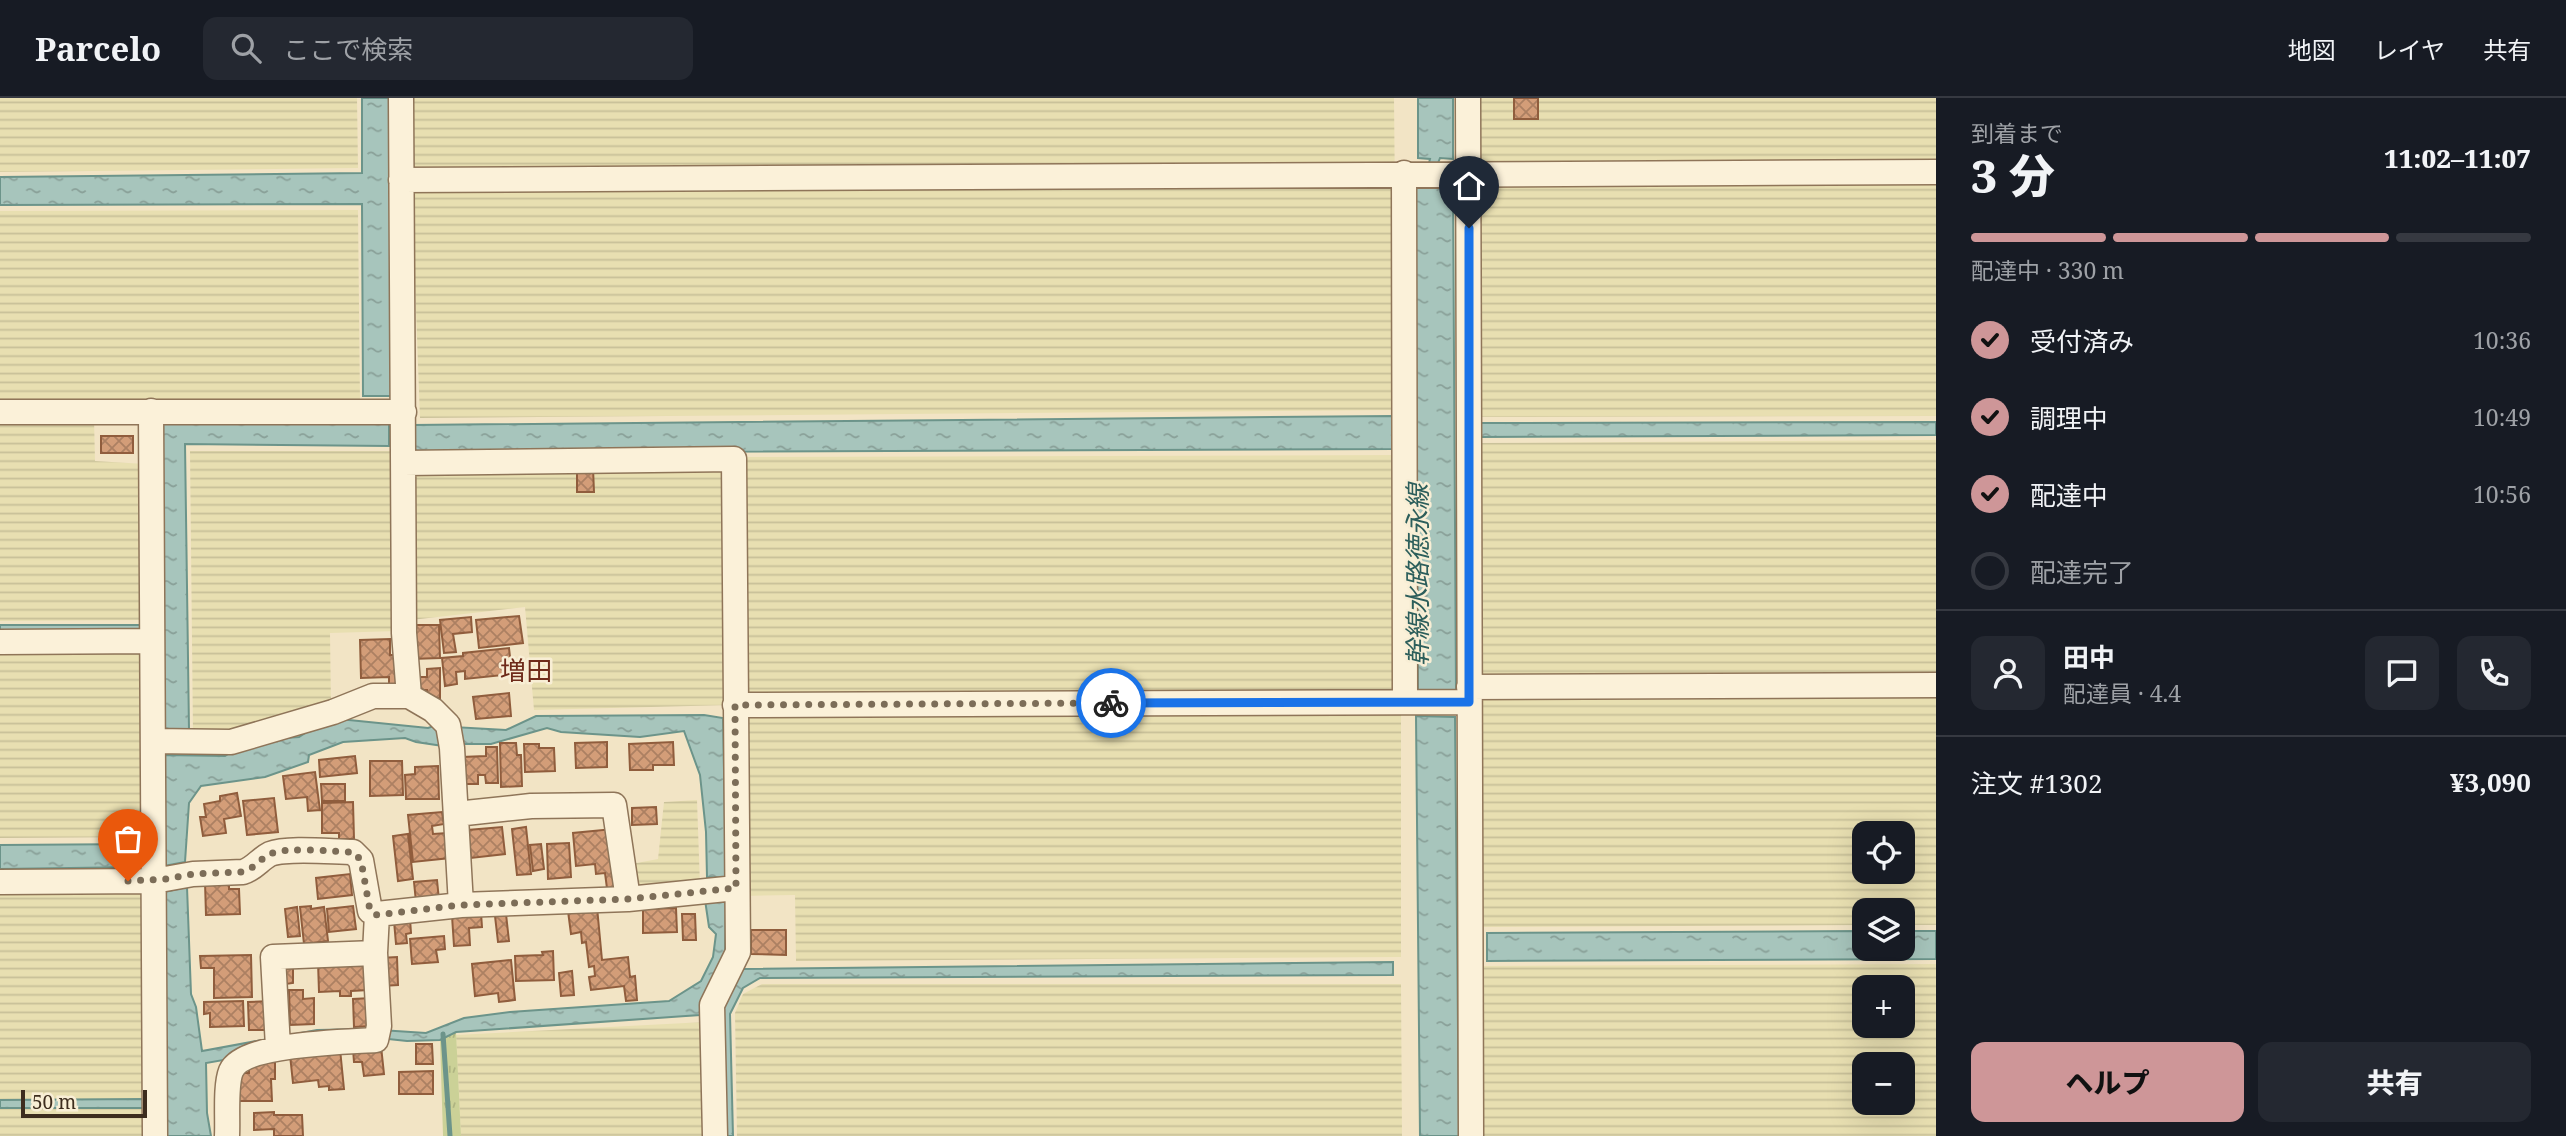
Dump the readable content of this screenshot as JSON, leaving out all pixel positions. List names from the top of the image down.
{
  "districts": ["増田"],
  "water": ["幹線水路徳永線"],
  "scale_bar": "50 m",
  "page": {
    "header": "Parcelo",
    "search": "ここで検索",
    "nav": ["地図", "レイヤ", "共有"],
    "heading": ["3 分", "到着まで", "11:02–11:07"],
    "panel": [
      "田中",
      "配達員 · 4.4",
      "注文 #1302",
      "¥3,090"
    ],
    "bar": "配達中 · 330 m",
    "list": [
      ["受付済み", "10:36"],
      ["調理中", "10:49"],
      ["配達中", "10:56"],
      "配達完了"
    ],
    "map_buttons": ["+", "−"],
    "buttons": ["ヘルプ", "共有"],
    "scale": "50 m"
  }
}
